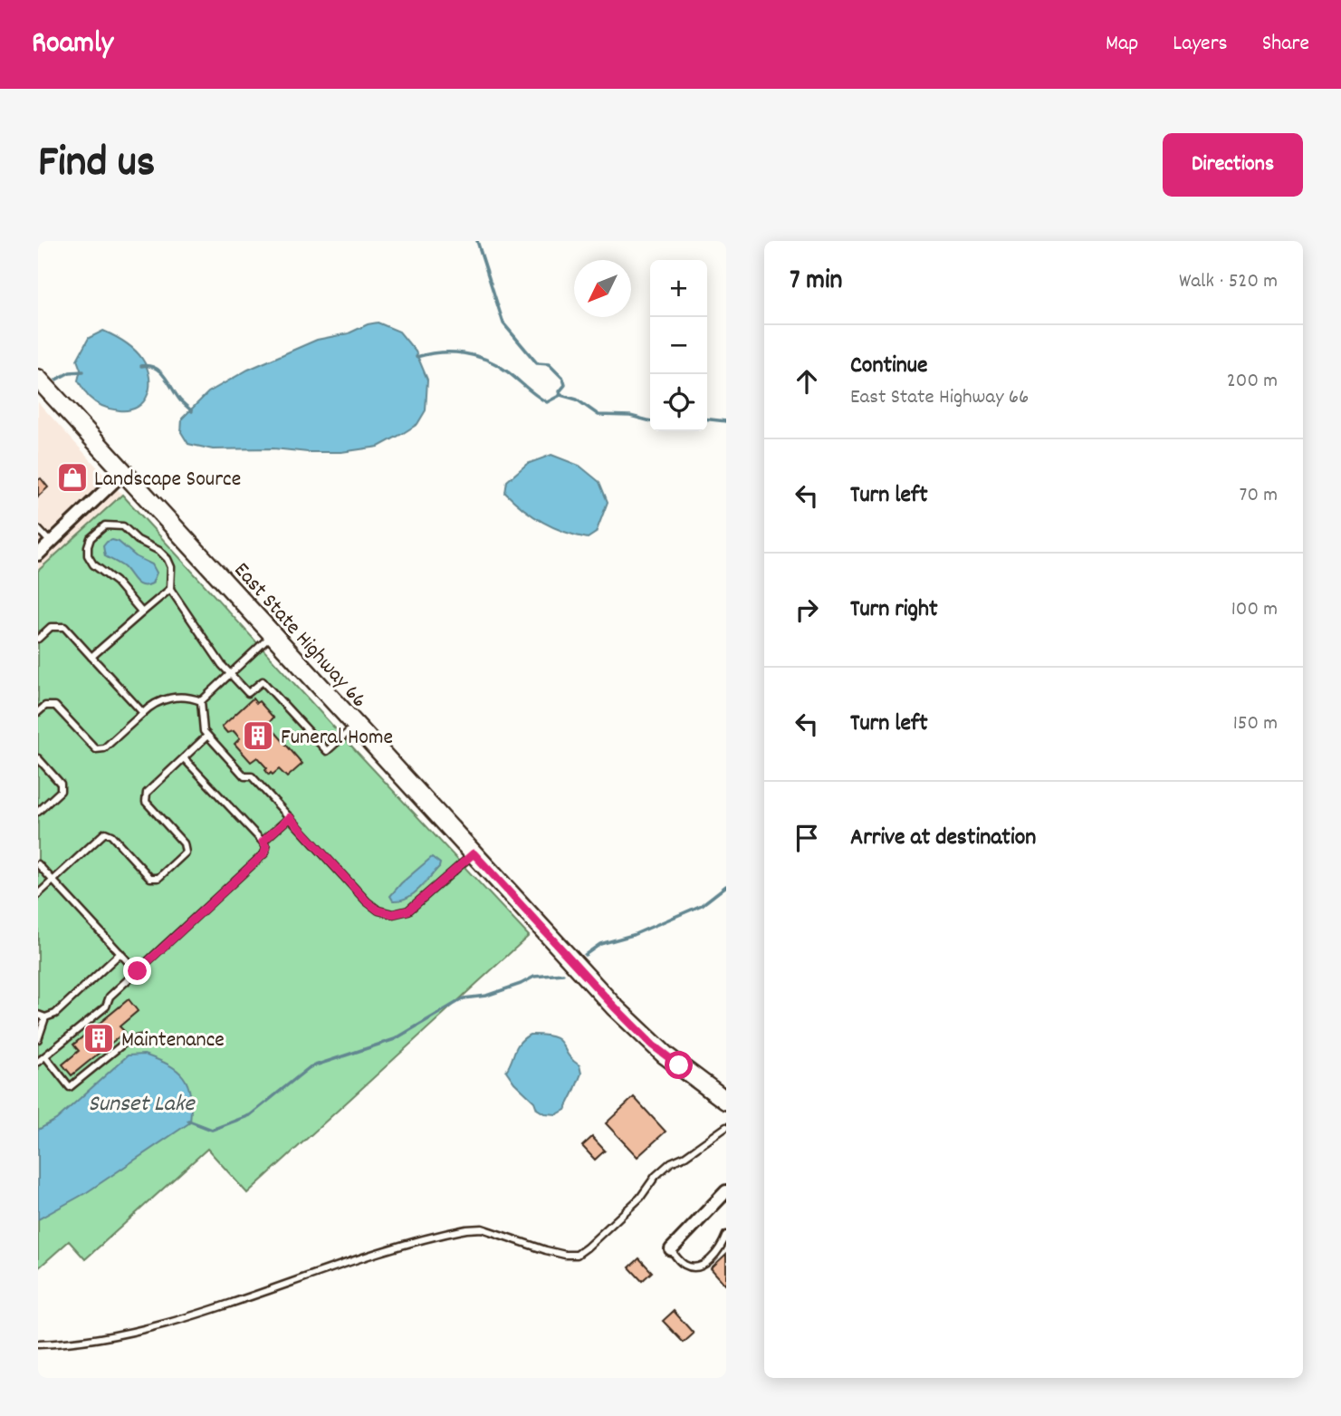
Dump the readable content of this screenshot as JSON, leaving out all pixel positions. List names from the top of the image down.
{
  "streets": {
    "main road": ["East State Highway 66"]
  },
  "water": ["Sunset Lake"],
  "places": {
    "shop": ["Landscape Source"],
    "building": ["Funeral Home", "Maintenance"]
  },
  "north": "bottom left",
  "page": {
    "header": "Roamly",
    "nav": ["Map", "Layers", "Share"],
    "title": "Find us",
    "buttons": "Directions",
    "heading": ["7 min", "Walk · 520 m"],
    "map_buttons": ["+", "−"],
    "list": [
      ["Continue", "East State Highway 66", "200 m"],
      ["Turn left", "70 m"],
      ["Turn right", "100 m"],
      ["Turn left", "150 m"],
      "Arrive at destination"
    ]
  }
}
